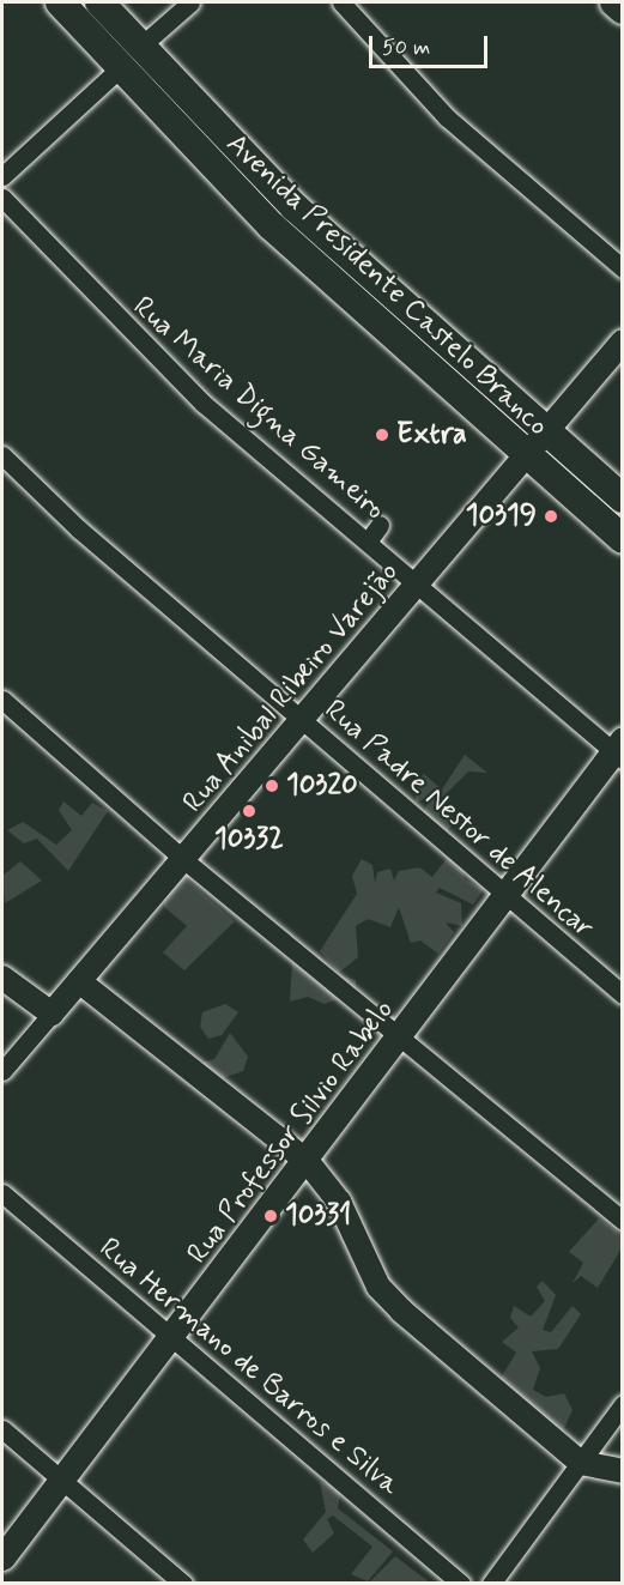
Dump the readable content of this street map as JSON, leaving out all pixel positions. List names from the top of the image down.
{
  "streets": {
    "main road": ["Avenida Presidente Castelo Branco", "Rua Professor Silvio Rabelo"],
    "street": [
      "Rua Maria Digna Gameiro",
      "Rua Anibal Ribeiro Varejão",
      "Rua Padre Nestor de Alencar",
      "Rua Hermano de Barros e Silva"
    ]
  },
  "crossings": [
    ["Avenida Presidente Castelo Branco", "Rua Anibal Ribeiro Varejão"],
    ["Rua Maria Digna Gameiro", "Rua Anibal Ribeiro Varejão"],
    ["Rua Maria Digna Gameiro", "Rua Professor Silvio Rabelo"],
    ["Rua Anibal Ribeiro Varejão", "Rua Padre Nestor de Alencar"],
    ["Rua Padre Nestor de Alencar", "Rua Professor Silvio Rabelo"],
    ["Rua Professor Silvio Rabelo", "Rua Hermano de Barros e Silva"]
  ],
  "places": [
    "Extra",
    "10319",
    "10320",
    "10332",
    "10331"
  ],
  "scale_bar": "50 m"
}
